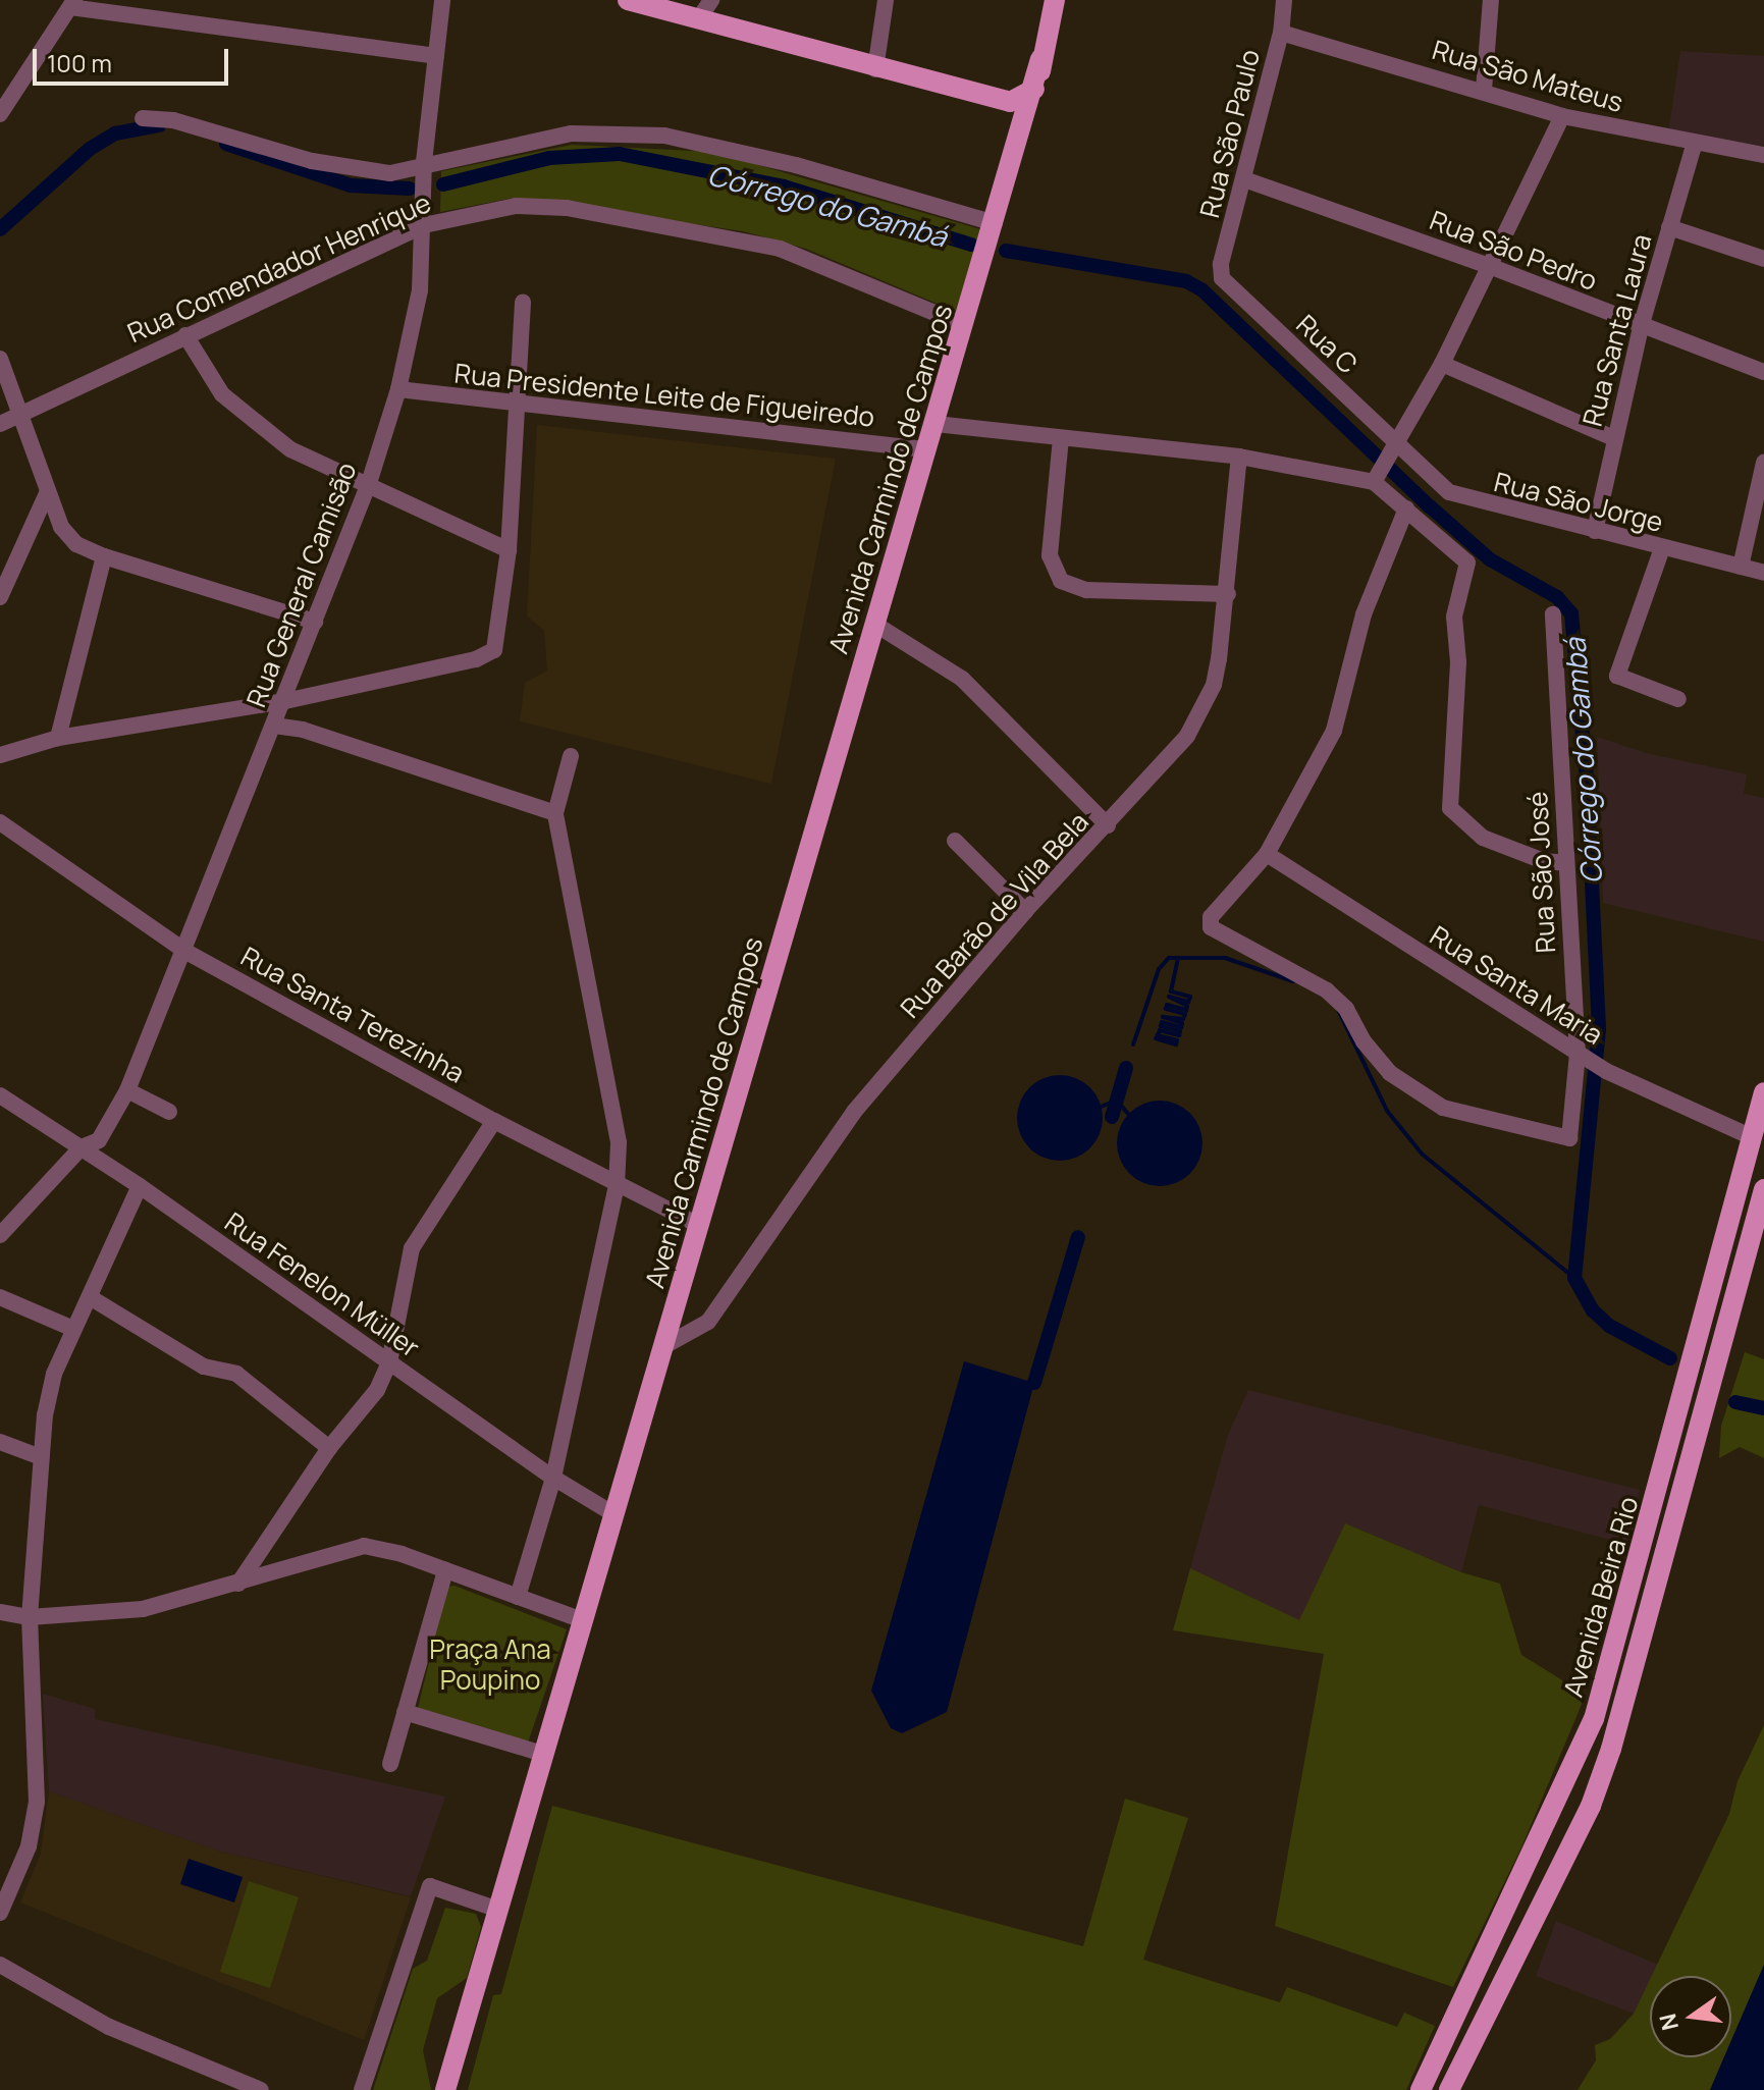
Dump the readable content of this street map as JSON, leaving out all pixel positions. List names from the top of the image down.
{
  "streets": {
    "main road": ["Avenida Carmindo de Campos", "Avenida Beira Rio"],
    "street": [
      "Rua São Mateus",
      "Rua São Paulo",
      "Rua São Pedro",
      "Rua Comendador Henrique",
      "Rua Santa Laura",
      "Rua C",
      "Rua Presidente Leite de Figueiredo",
      "Rua São Jorge",
      "Rua General Camisão",
      "Rua São José",
      "Rua Barão de Vila Bela",
      "Rua Santa Maria",
      "Rua Santa Terezinha",
      "Rua Fenelon Müller"
    ]
  },
  "crossings": [
    ["Rua São Mateus", "Rua São Paulo"],
    ["Rua São Mateus", "Rua Santa Laura"],
    ["Rua São Paulo", "Rua São Pedro"],
    ["Rua São Paulo", "Rua C"],
    ["Rua São Pedro", "Rua Santa Laura"],
    ["Rua Comendador Henrique", "Avenida Carmindo de Campos"],
    ["Rua Comendador Henrique", "Rua General Camisão"],
    ["Rua Santa Laura", "Rua São Jorge"],
    ["Rua C", "Rua São Jorge"],
    ["Rua Presidente Leite de Figueiredo", "Avenida Carmindo de Campos"],
    ["Rua Presidente Leite de Figueiredo", "Rua General Camisão"],
    ["Avenida Carmindo de Campos", "Rua Barão de Vila Bela"],
    ["Avenida Carmindo de Campos", "Rua Santa Terezinha"],
    ["Avenida Carmindo de Campos", "Rua Fenelon Müller"],
    ["Rua General Camisão", "Rua Santa Terezinha"],
    ["Rua General Camisão", "Rua Fenelon Müller"],
    ["Rua São José", "Rua Santa Maria"],
    ["Rua Santa Maria", "Avenida Beira Rio"]
  ],
  "water": ["Córrego do Gambá"],
  "parks": ["Praça Ana Poupino"],
  "scale_bar": "100 m",
  "north": "left"
}
